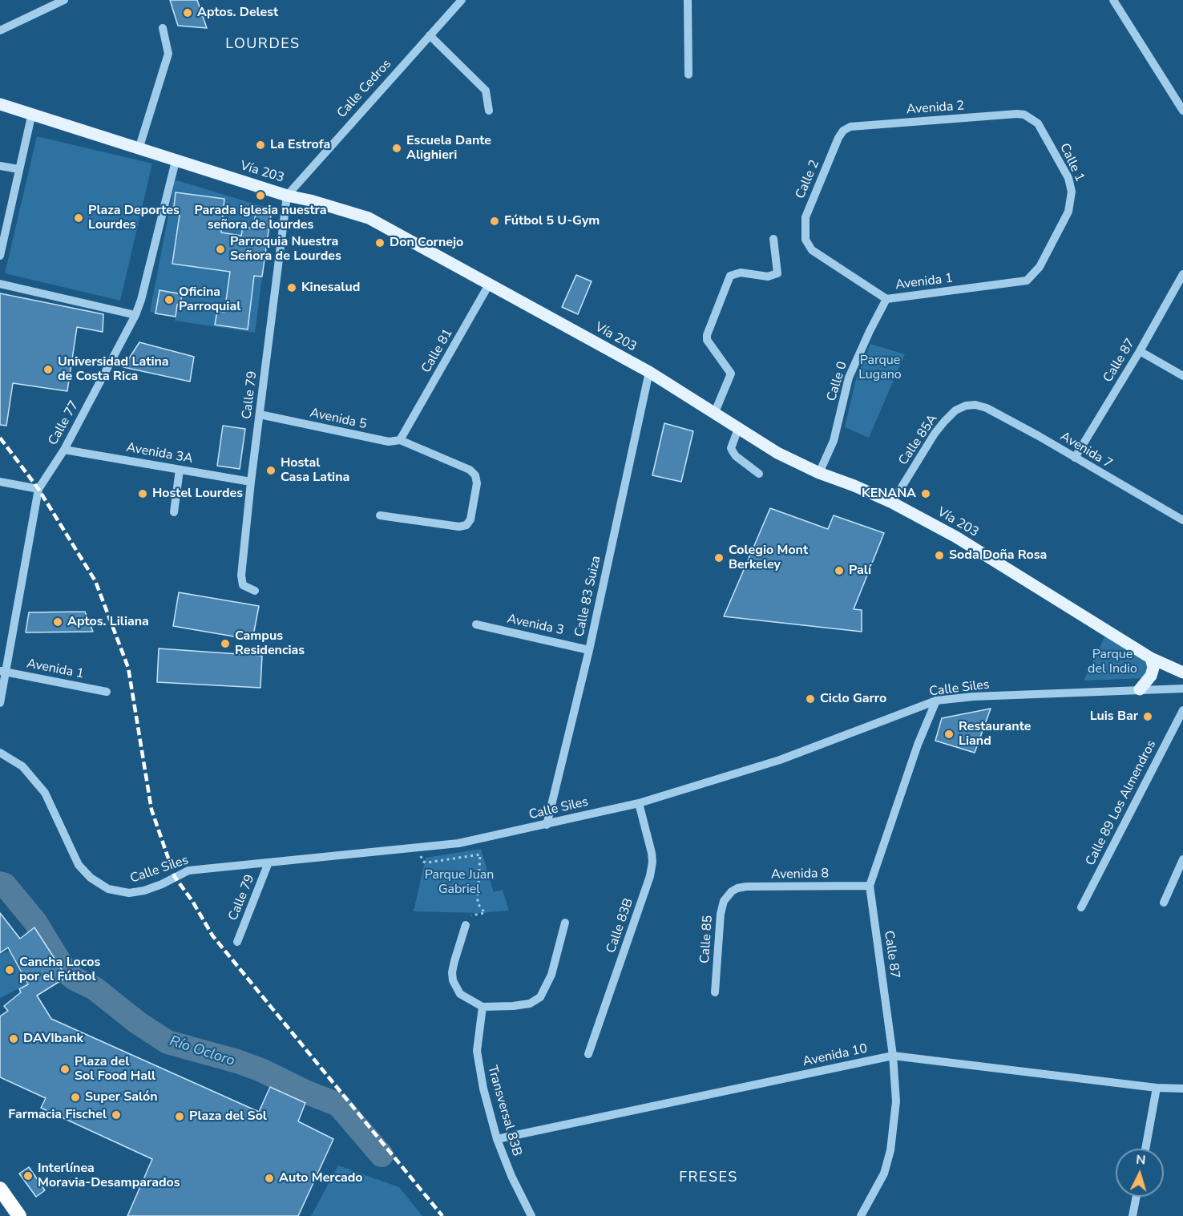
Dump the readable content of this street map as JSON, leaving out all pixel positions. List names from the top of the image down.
{
  "streets": {
    "main road": ["Vía 203"],
    "street": [
      "Calle Cedros",
      "Avenida 2",
      "Calle 1",
      "Calle 2",
      "Avenida 1",
      "Calle 81",
      "Calle 87",
      "Calle 0",
      "Calle 79",
      "Avenida 5",
      "Calle 77",
      "Calle 85A",
      "Avenida 7",
      "Avenida 3A",
      "Calle 83 Suiza",
      "Avenida 3",
      "Calle Siles",
      "Calle 89 Los Almendros",
      "Avenida 8",
      "Calle 83B",
      "Calle 85",
      "Avenida 10",
      "Transversal 83B"
    ]
  },
  "crossings": [
    ["Calle Cedros", "Vía 203"],
    ["Calle Cedros", "Calle 79"],
    ["Avenida 2", "Calle 1"],
    ["Avenida 2", "Calle 2"],
    ["Calle 1", "Avenida 1"],
    ["Vía 203", "Calle 81"],
    ["Vía 203", "Calle 0"],
    ["Vía 203", "Calle 79"],
    ["Vía 203", "Calle 77"],
    ["Vía 203", "Calle 85A"],
    ["Vía 203", "Calle 83 Suiza"],
    ["Calle 2", "Avenida 1"],
    ["Avenida 1", "Calle 0"],
    ["Avenida 1", "Calle 77"],
    ["Calle 81", "Avenida 5"],
    ["Calle 87", "Avenida 7"],
    ["Calle 87", "Calle Siles"],
    ["Calle 87", "Avenida 8"],
    ["Calle 87", "Avenida 10"],
    ["Calle 79", "Avenida 5"],
    ["Calle 79", "Avenida 3A"],
    ["Calle 79", "Calle Siles"],
    ["Calle 77", "Avenida 3A"],
    ["Calle 85A", "Avenida 7"],
    ["Calle 83 Suiza", "Avenida 3"],
    ["Calle 83 Suiza", "Calle Siles"],
    ["Calle Siles", "Calle 83B"],
    ["Avenida 8", "Calle 85"],
    ["Avenida 10", "Transversal 83B"]
  ],
  "districts": ["LOURDES", "FRESES"],
  "water": ["Río Ocloro"],
  "parks": ["Parque Lugano", "Parque del Indio", "Parque Juan Gabriel"],
  "places": [
    "Aptos. Delest",
    "La Estrofa",
    "Escuela Dante Alighieri",
    "Parada iglesia nuestra señora de lourdes",
    "Plaza Deportes Lourdes",
    "Fútbol 5 U-Gym",
    "Don Cornejo",
    "Parroquia Nuestra Señora de Lourdes",
    "Kinesalud",
    "Oficina Parroquial",
    "Universidad Latina de Costa Rica",
    "Hostal Casa Latina",
    "Hostel Lourdes",
    "KENANA",
    "Soda Doña Rosa",
    "Colegio Mont Berkeley",
    "Palí",
    "Aptos. Liliana",
    "Campus Residencias",
    "Ciclo Garro",
    "Luis Bar",
    "Restaurante Liand",
    "Cancha Locos por el Fútbol",
    "DAVIbank",
    "Plaza del Sol Food Hall",
    "Super Salón",
    "Farmacia Fischel",
    "Plaza del Sol",
    "Interlínea Moravia-Desamparados",
    "Auto Mercado"
  ],
  "north": "top"
}
